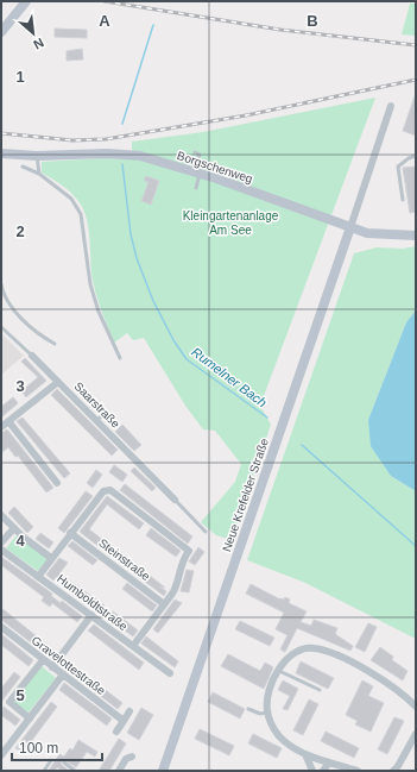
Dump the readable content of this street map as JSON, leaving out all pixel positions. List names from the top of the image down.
{
  "streets": {
    "main road": ["Borgschenweg", "Neue Krefelder Straße"],
    "street": [
      "Saarstraße",
      "Steinstraße",
      "Humboldtstraße",
      "Gravelottestraße"
    ]
  },
  "crossings": [
    ["Borgschenweg", "Neue Krefelder Straße"]
  ],
  "water": ["Rumelner Bach"],
  "parks": ["Kleingartenanlage Am See"],
  "scale_bar": "100 m",
  "north": "bottom right",
  "grid": {
    "columns": ["A", "B"],
    "rows": [
      "1",
      "2",
      "3",
      "4",
      "5"
    ]
  }
}
